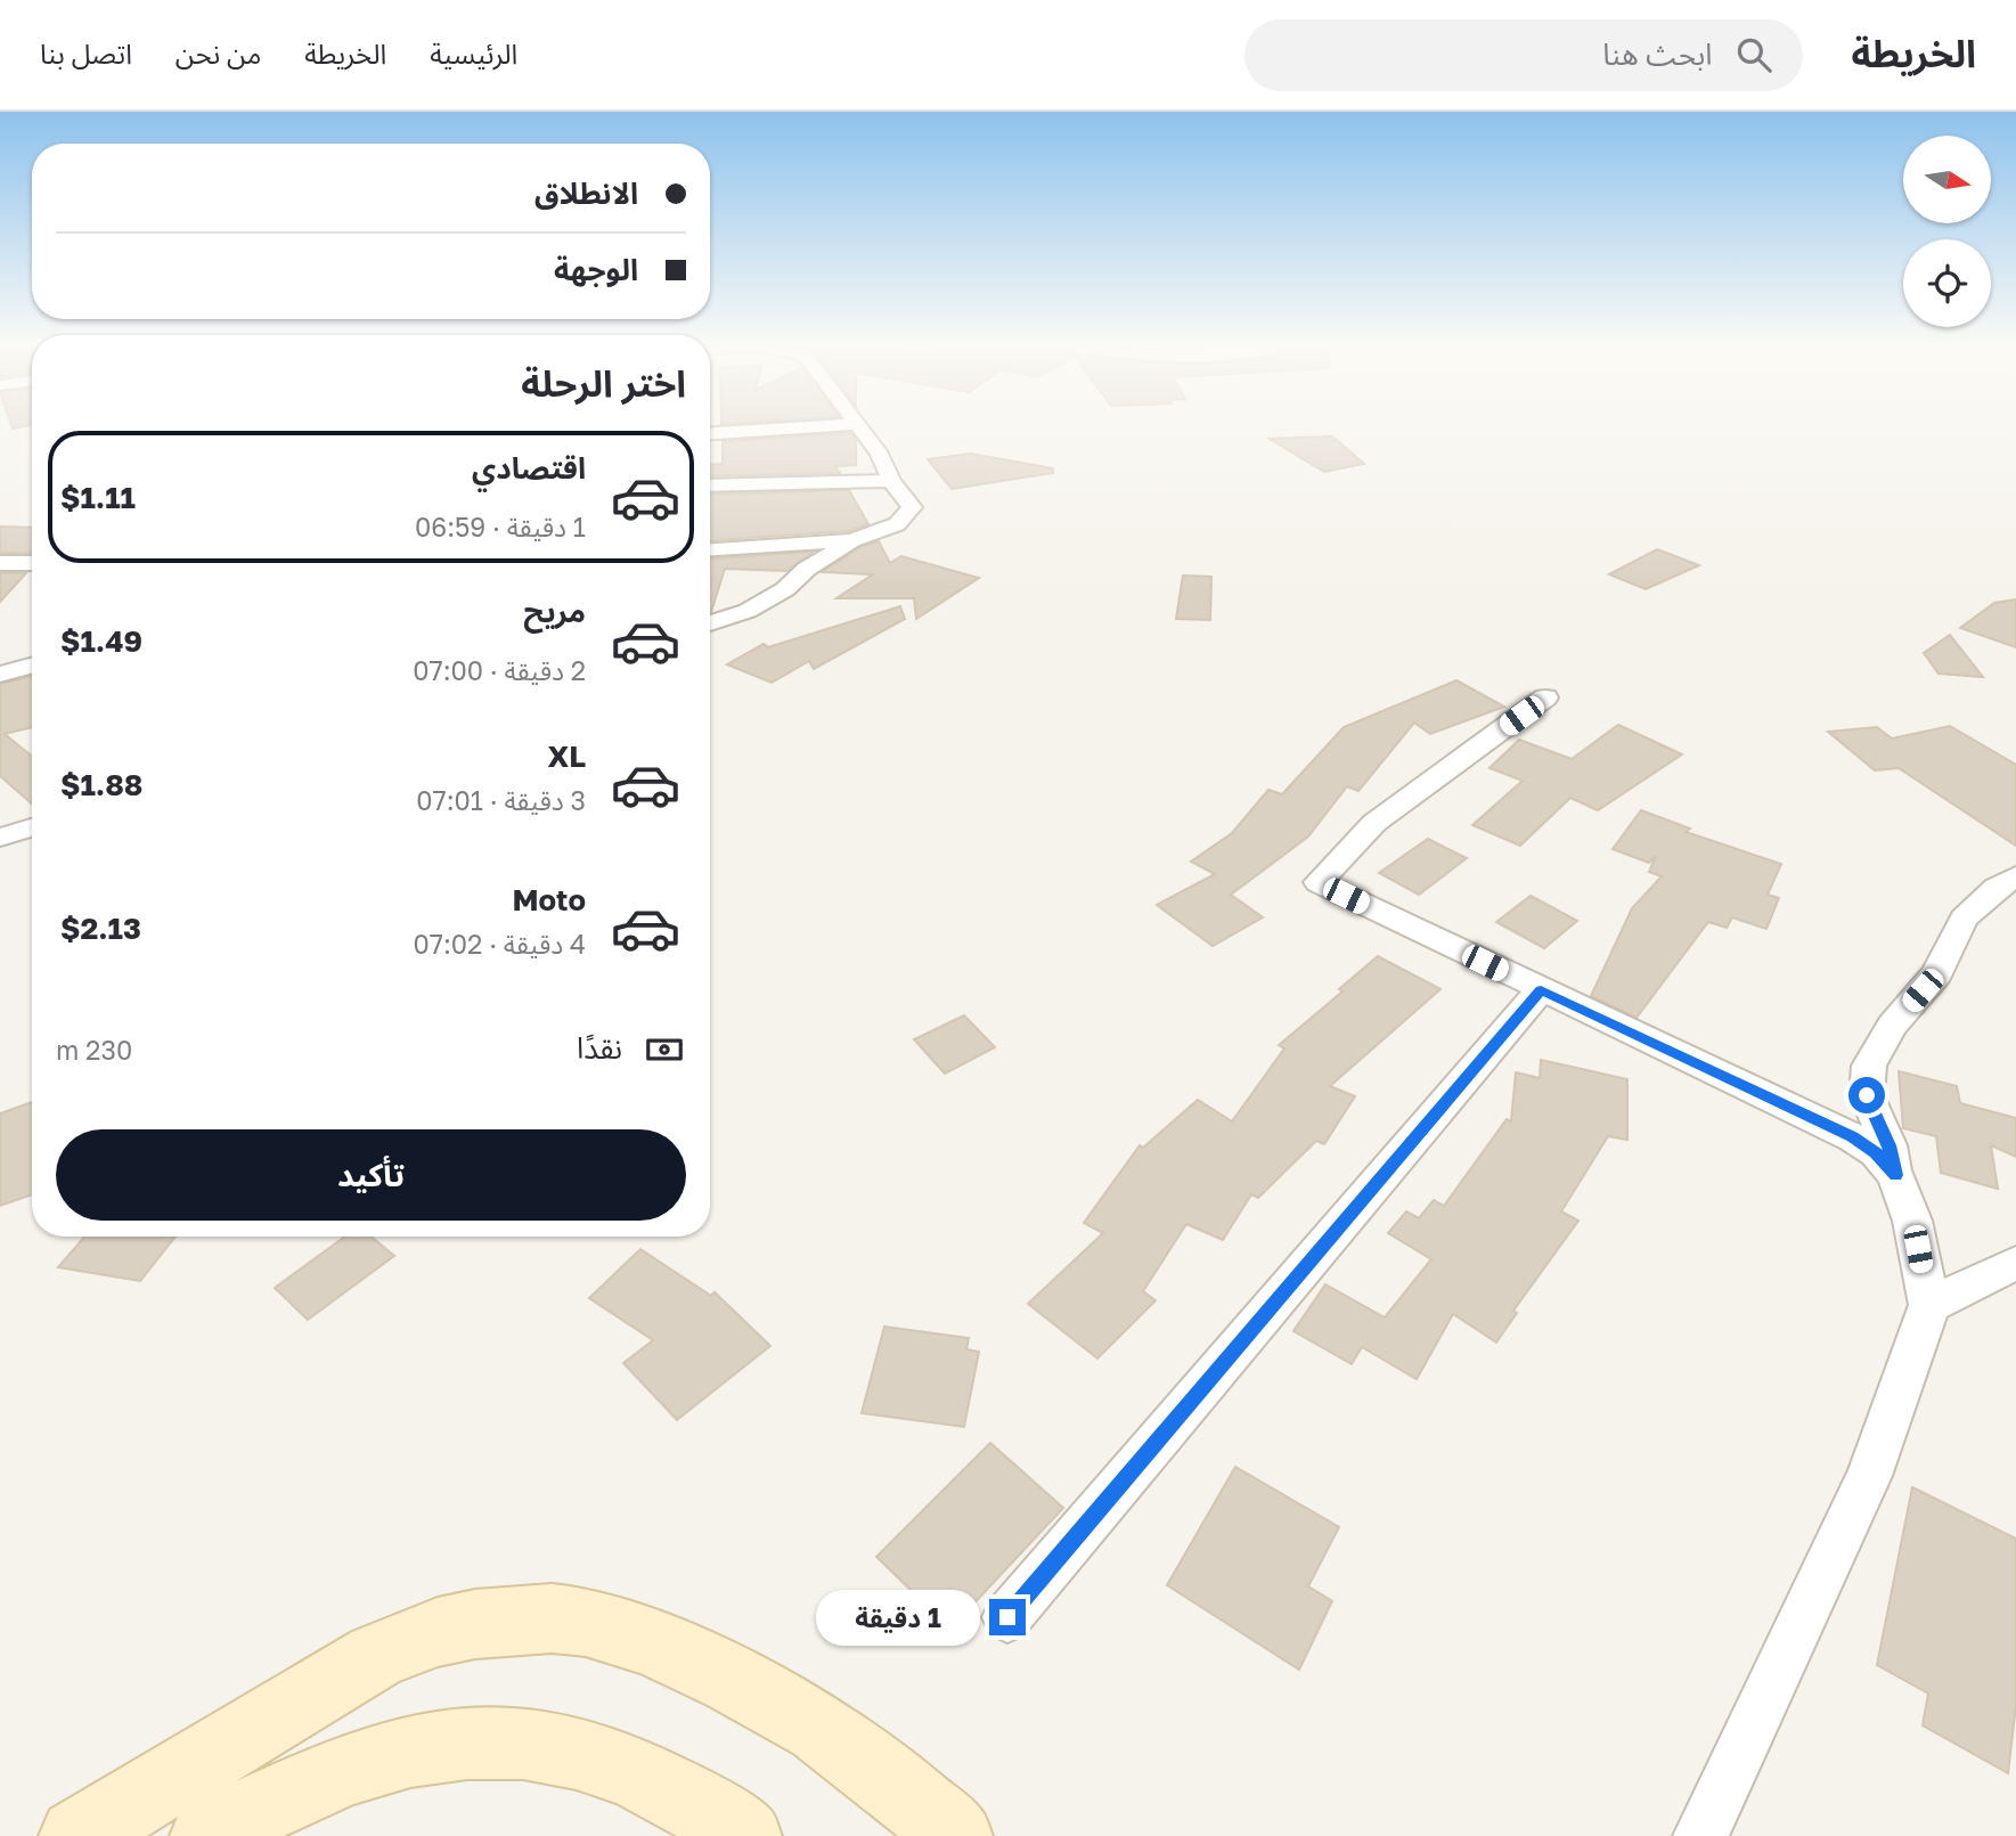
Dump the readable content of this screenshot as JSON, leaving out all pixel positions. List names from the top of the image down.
{
  "north": "right",
  "page": {
    "header": "الخريطة",
    "search": "ابحث هنا",
    "nav": [
      "الرئيسية",
      "الخريطة",
      "من نحن",
      "اتصل بنا"
    ],
    "banner": ["الانطلاق", "الوجهة"],
    "heading": "اختر الرحلة",
    "list": [
      {
        "name": "اقتصادي",
        "note": "1 دقيقة · 06:59",
        "value": "$1.11"
      },
      {
        "name": "مريح",
        "note": "2 دقيقة · 07:00",
        "value": "$1.49"
      },
      {
        "name": "XL",
        "note": "3 دقيقة · 07:01",
        "value": "$1.88"
      },
      {
        "name": "Moto",
        "note": "4 دقيقة · 07:02",
        "value": "$2.13"
      }
    ],
    "pay": ["نقدًا", "230 m"],
    "buttons": "تأكيد",
    "bubble": "1 دقيقة"
  }
}
